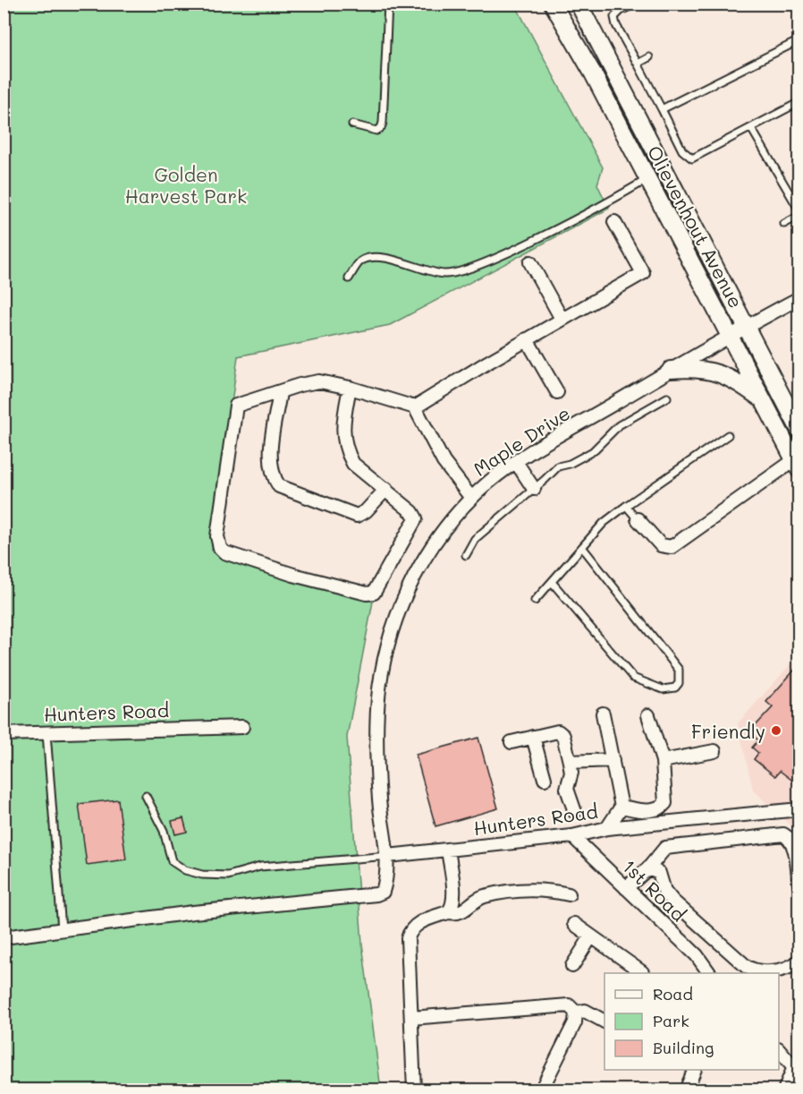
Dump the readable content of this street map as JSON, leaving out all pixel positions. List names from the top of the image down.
{
  "streets": {
    "street": [
      "Olievenhout Avenue",
      "Maple Drive",
      "Hunters Road",
      "1st Road"
    ]
  },
  "crossings": [
    ["Olievenhout Avenue", "Maple Drive"],
    ["Maple Drive", "Hunters Road"],
    ["Hunters Road", "1st Road"]
  ],
  "parks": ["Golden Harvest Park"],
  "places": ["Friendly"],
  "legend": ["Road", "Park", "Building"]
}
